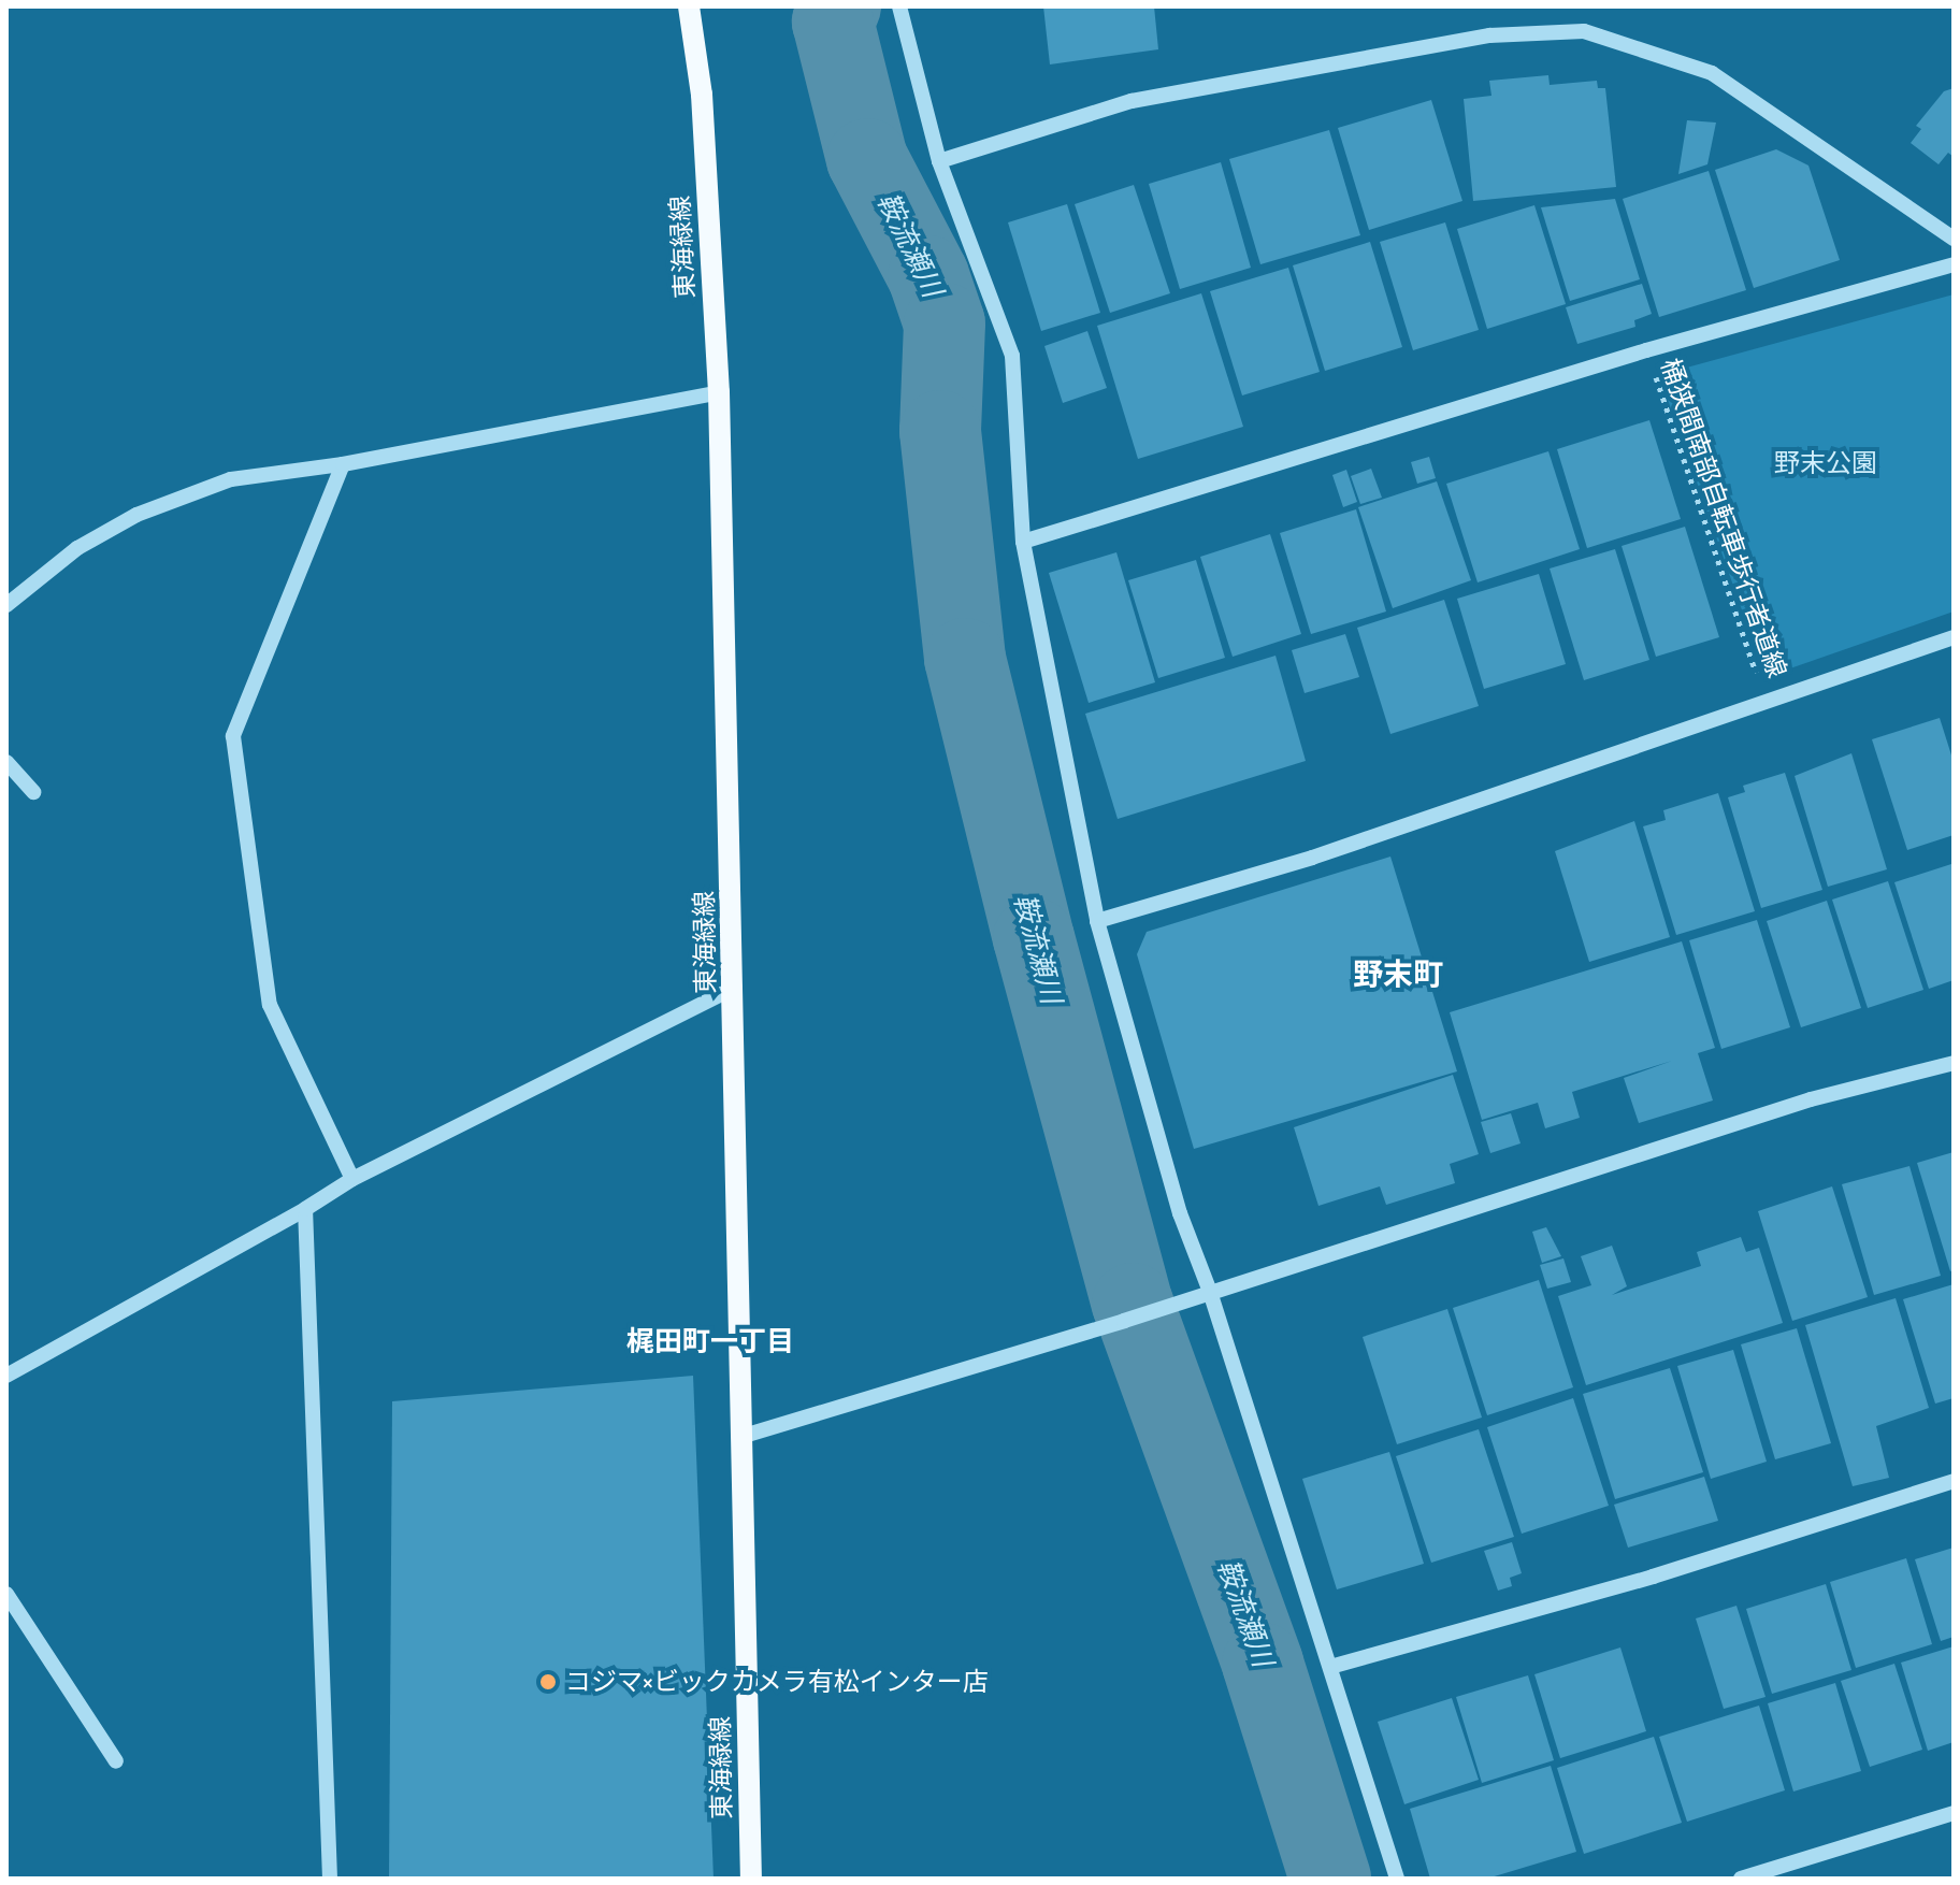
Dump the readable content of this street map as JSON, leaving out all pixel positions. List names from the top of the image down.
{
  "streets": {
    "main road": ["東海緑線"],
    "path": ["桶狭間南部自転車歩行者道線"]
  },
  "districts": ["野末町", "梶田町一丁目"],
  "water": ["鞍流瀬川"],
  "parks": ["野末公園"],
  "places": ["コジマ×ビックカメラ有松インター店"]
}
